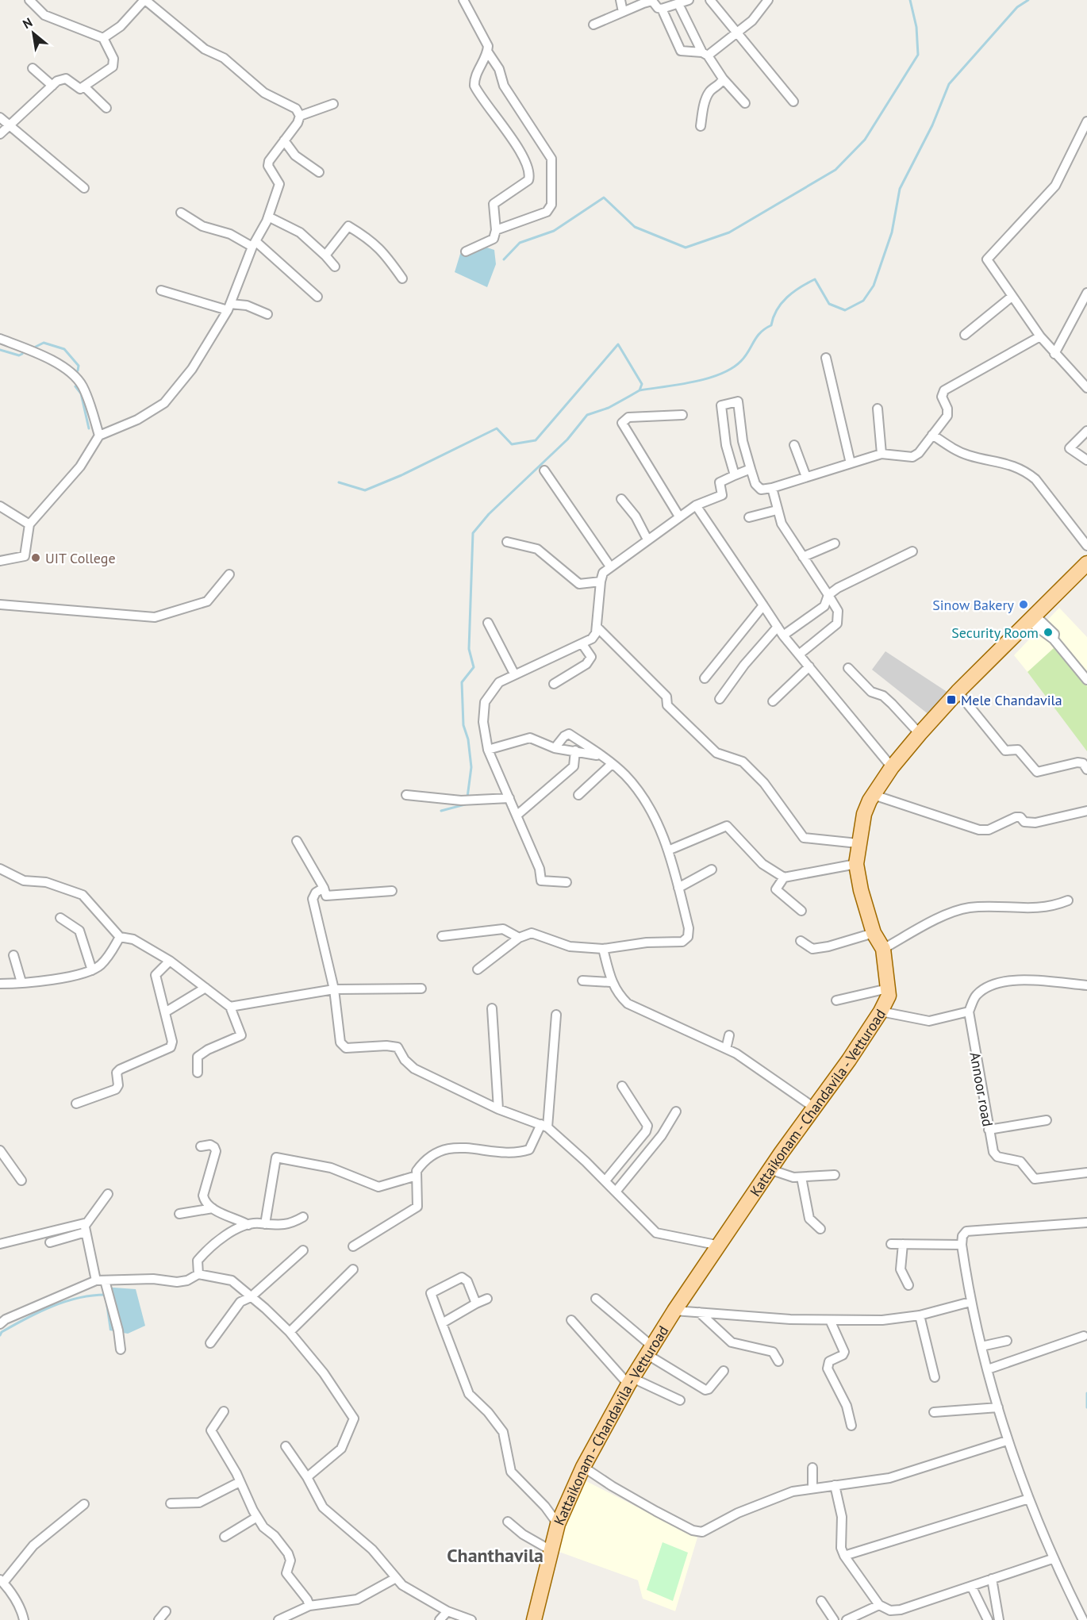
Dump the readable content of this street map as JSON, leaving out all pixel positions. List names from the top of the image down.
{
  "streets": {
    "main road": ["Kattaikonam - Chandavila - Vetturoad"],
    "street": ["Annoor road"]
  },
  "districts": ["Chanthavila"],
  "places": {
    "other": ["UIT College", "Sinow Bakery", "Security Room"],
    "transit": ["Mele Chandavila"]
  },
  "north": "top left"
}
